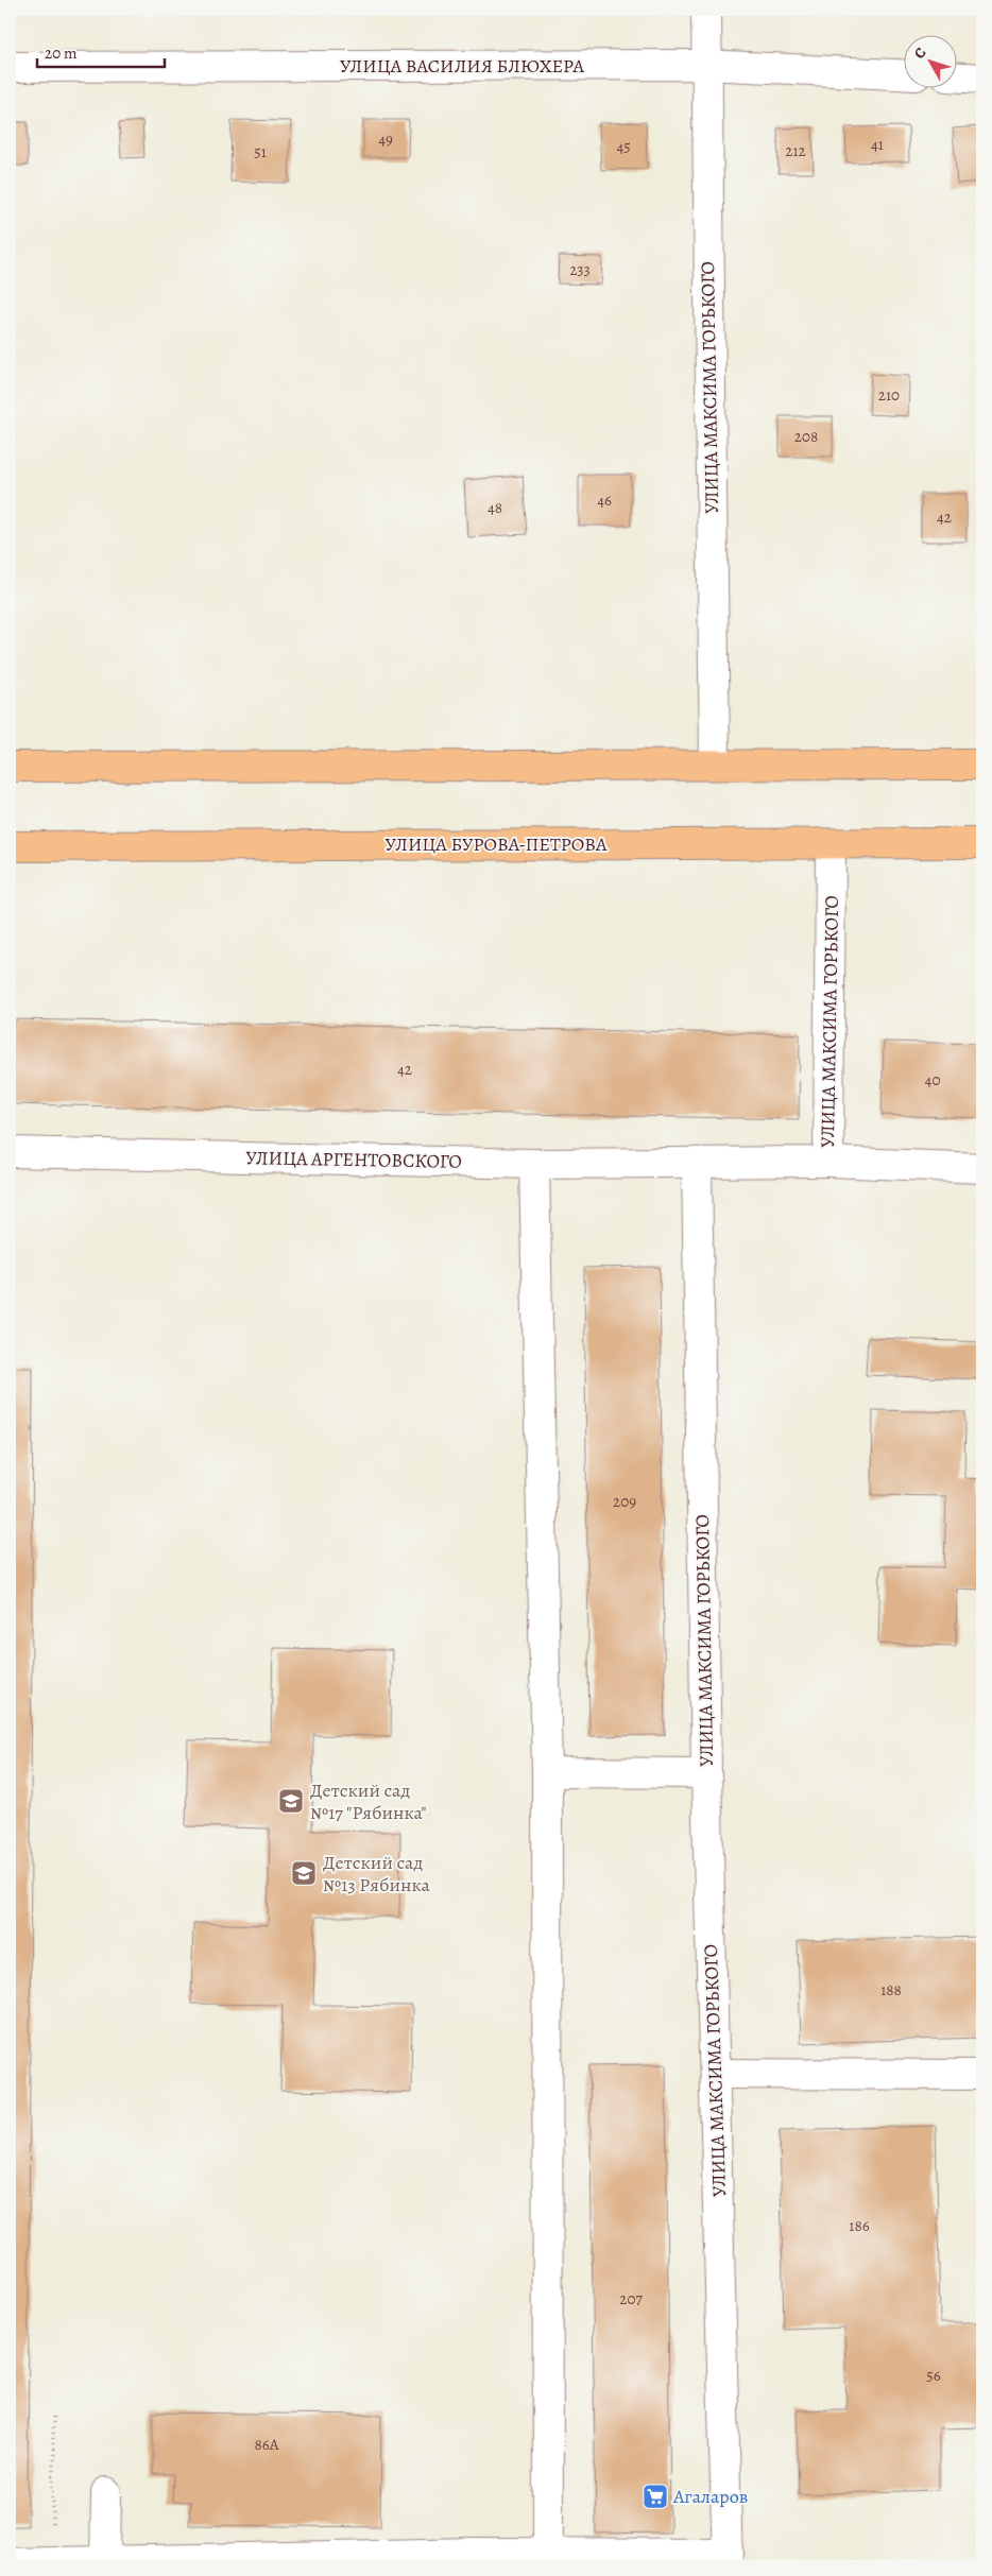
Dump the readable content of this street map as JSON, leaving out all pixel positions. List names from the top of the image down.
{
  "streets": {
    "main road": ["УЛИЦА БУРОВА-ПЕТРОВА"],
    "street": ["УЛИЦА ВАСИЛИЯ БЛЮХЕРА", "УЛИЦА МАКСИМА ГОРЬКОГО", "УЛИЦА АРГЕНТОВСКОГО"]
  },
  "crossings": [
    ["УЛИЦА ВАСИЛИЯ БЛЮХЕРА", "УЛИЦА МАКСИМА ГОРЬКОГО"],
    ["УЛИЦА МАКСИМА ГОРЬКОГО", "УЛИЦА БУРОВА-ПЕТРОВА"],
    ["УЛИЦА МАКСИМА ГОРЬКОГО", "УЛИЦА АРГЕНТОВСКОГО"]
  ],
  "places": {
    "school or university": ["Детский сад №17 \"Рябинка\"", "Детский сад №13 Рябинка"],
    "supermarket": ["Агаларов"]
  },
  "house_numbers": [
    "49",
    "41",
    "45",
    "212",
    "51",
    "233",
    "210",
    "208",
    "46",
    "48",
    "42",
    "42",
    "40",
    "209",
    "188",
    "186",
    "207",
    "56",
    "86А"
  ],
  "scale_bar": "20 m",
  "north": "top left"
}
